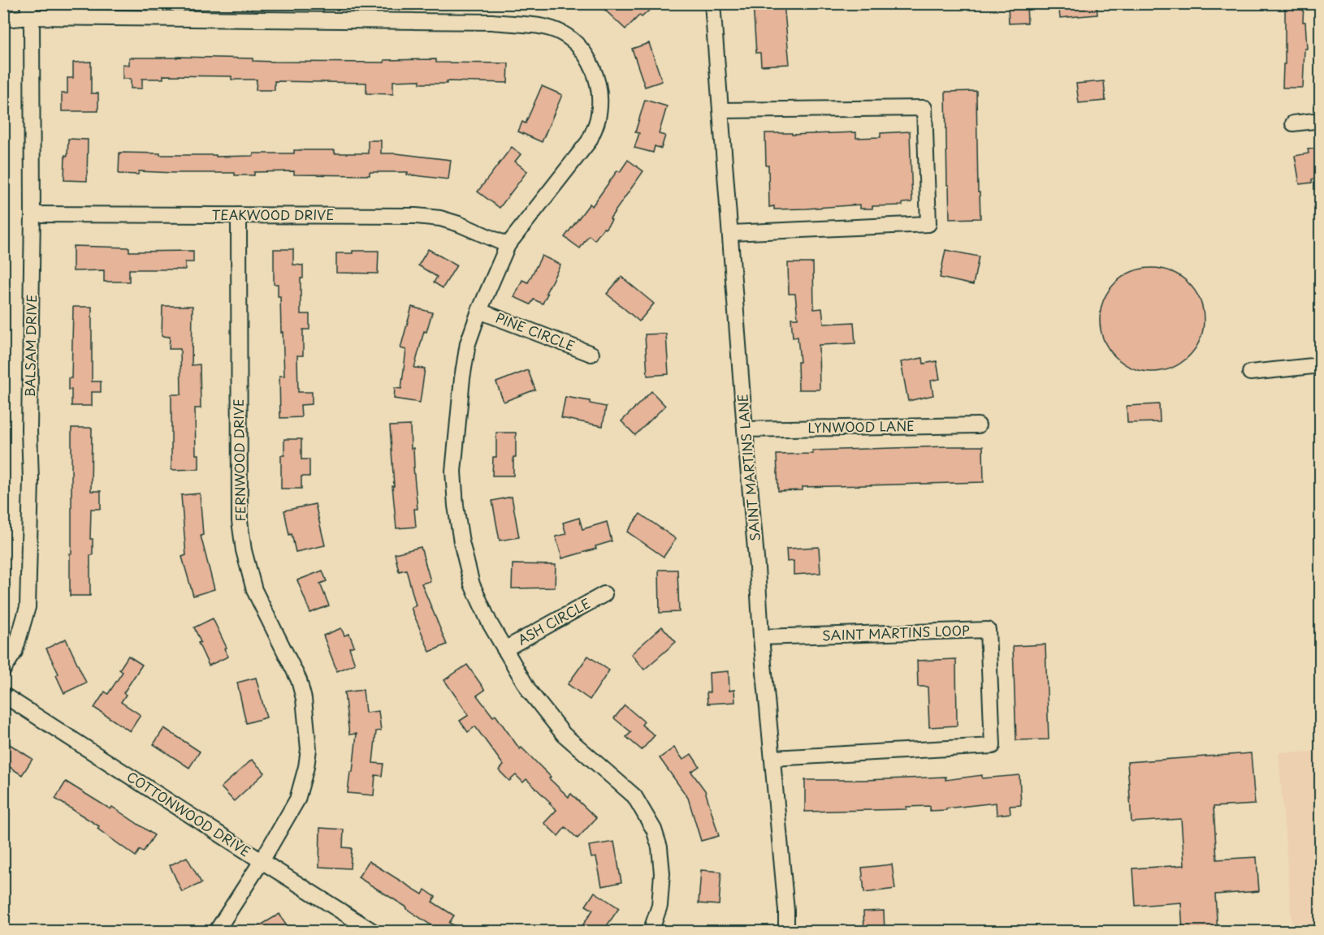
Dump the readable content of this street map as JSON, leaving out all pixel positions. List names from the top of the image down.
{
  "streets": {
    "street": [
      "TEAKWOOD DRIVE",
      "PINE CIRCLE",
      "BALSAM DRIVE",
      "LYNWOOD LANE",
      "FERNWOOD DRIVE",
      "SAINT MARTINS LANE",
      "ASH CIRCLE",
      "SAINT MARTINS LOOP",
      "COTTONWOOD DRIVE"
    ]
  },
  "crossings": [
    ["TEAKWOOD DRIVE", "BALSAM DRIVE"],
    ["TEAKWOOD DRIVE", "FERNWOOD DRIVE"],
    ["LYNWOOD LANE", "SAINT MARTINS LANE"],
    ["FERNWOOD DRIVE", "COTTONWOOD DRIVE"],
    ["SAINT MARTINS LANE", "SAINT MARTINS LOOP"]
  ]
}
